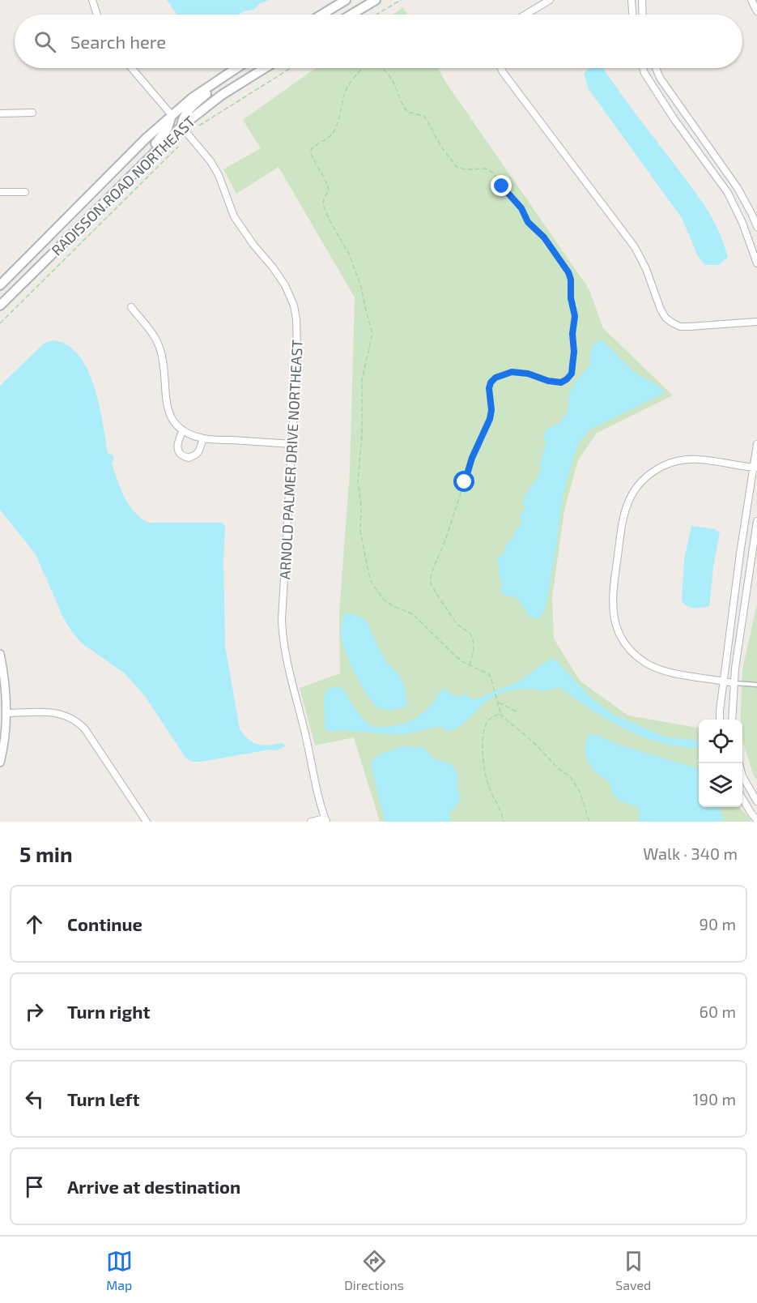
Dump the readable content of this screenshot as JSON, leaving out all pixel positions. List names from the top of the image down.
{
  "streets": {
    "main road": ["RADISSON ROAD NORTHEAST"],
    "street": ["ARNOLD PALMER DRIVE NORTHEAST"]
  },
  "crossings": [
    ["RADISSON ROAD NORTHEAST", "ARNOLD PALMER DRIVE NORTHEAST"]
  ],
  "page": {
    "search": "Search here",
    "heading": ["5 min", "Walk · 340 m"],
    "list": [
      ["Continue", "90 m"],
      ["Turn right", "60 m"],
      ["Turn left", "190 m"],
      "Arrive at destination"
    ],
    "nav": ["Map", "Directions", "Saved"]
  }
}
